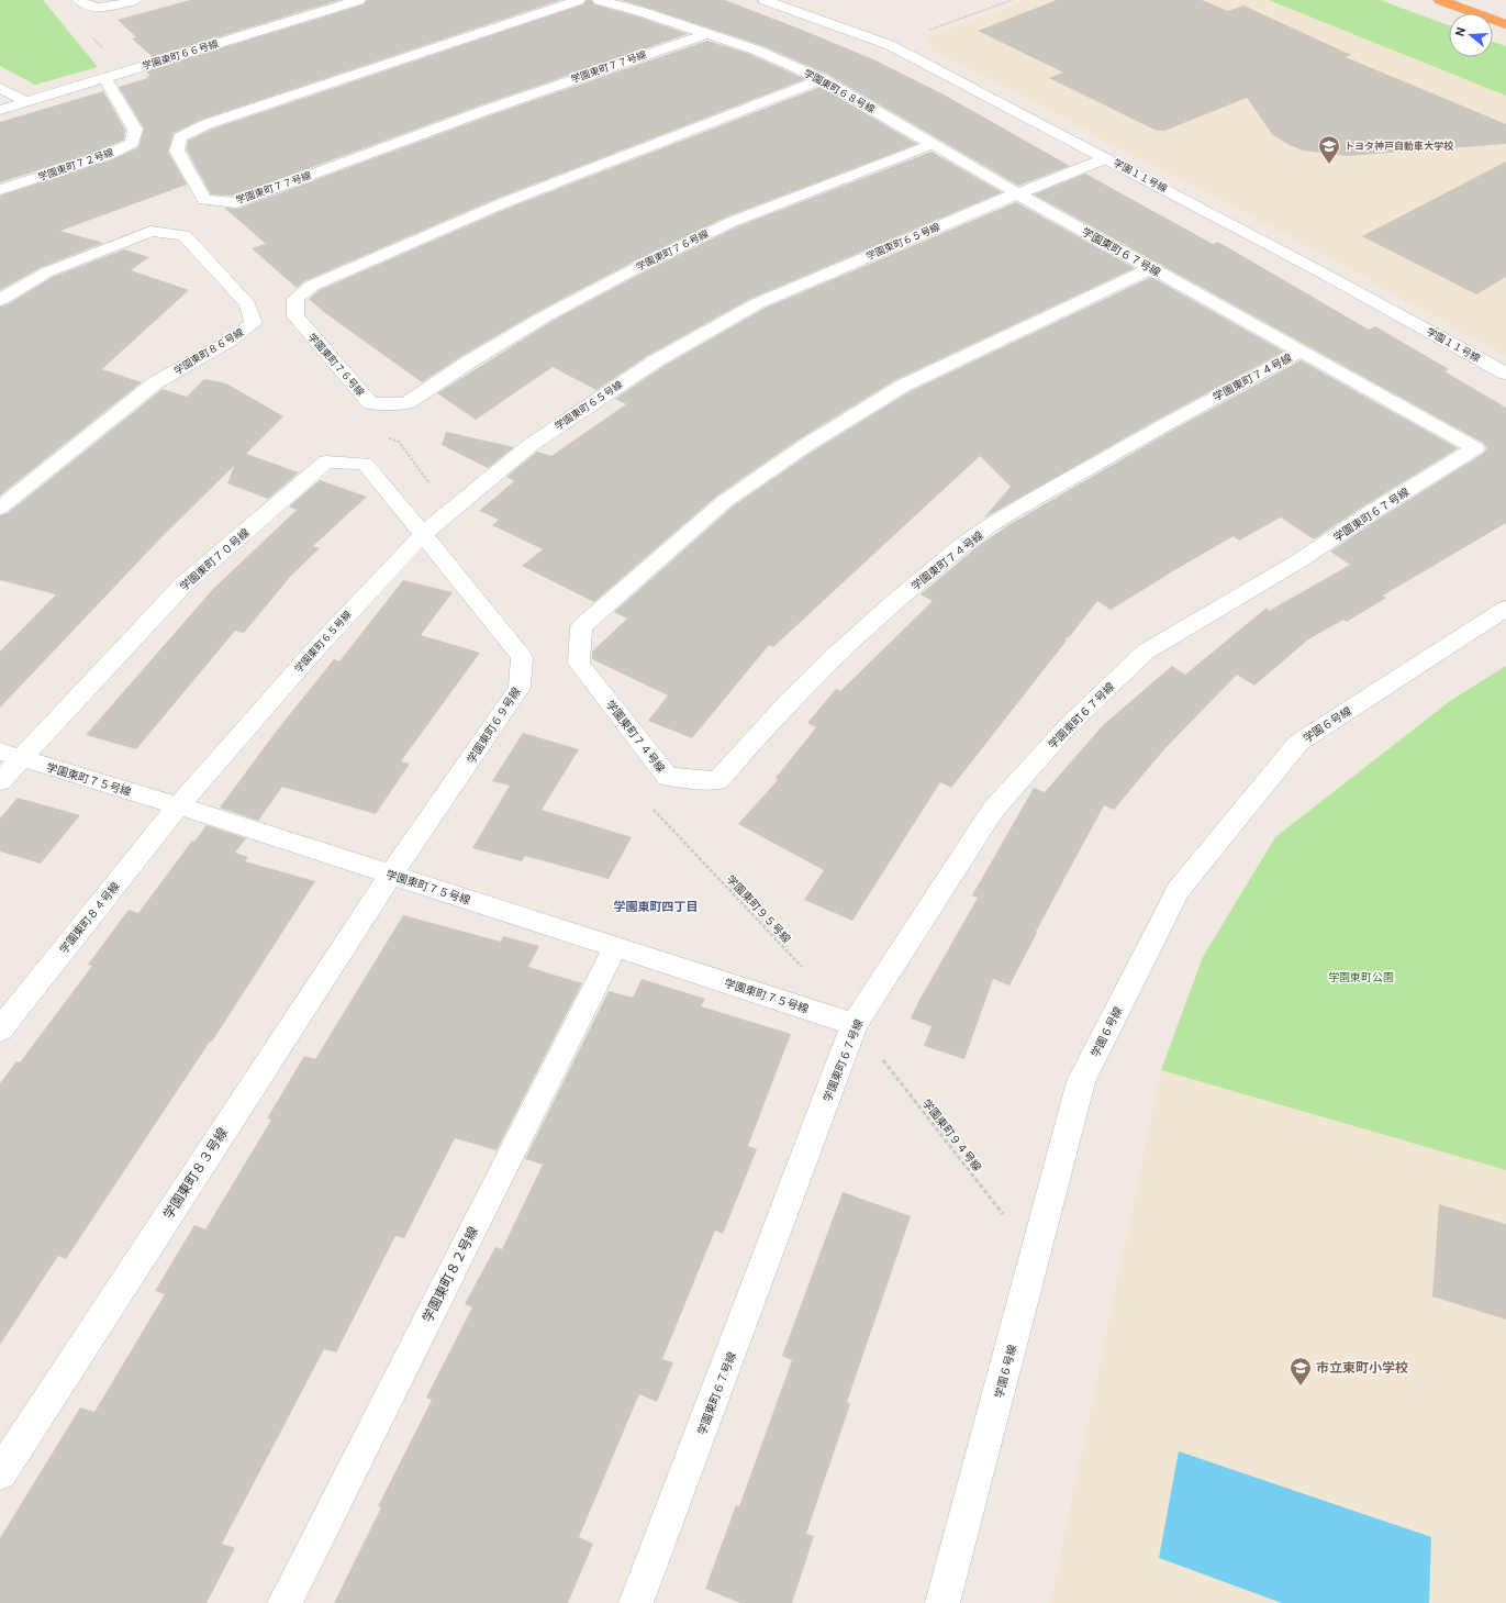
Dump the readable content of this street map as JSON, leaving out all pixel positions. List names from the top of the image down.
{
  "streets": {
    "street": [
      "学園東町６６号線",
      "学園東町７７号線",
      "学園東町６８号線",
      "学園東町７２号線",
      "学園１１号線",
      "学園東町６５号線",
      "学園東町７６号線",
      "学園東町６７号線",
      "学園東町８６号線",
      "学園東町７４号線",
      "学園東町７０号線",
      "学園６号線",
      "学園東町６９号線",
      "学園東町７５号線",
      "学園東町８４号線",
      "学園東町８３号線",
      "学園東町８２号線"
    ],
    "path": ["学園東町９５号線", "学園東町９４号線"]
  },
  "crossings": [
    ["学園東町６６号線", "学園東町７２号線"],
    ["学園東町７７号線", "学園東町６８号線"],
    ["学園東町６８号線", "学園東町６５号線"],
    ["学園東町６８号線", "学園東町７６号線"],
    ["学園東町６８号線", "学園東町６７号線"],
    ["学園１１号線", "学園東町６５号線"],
    ["学園東町６５号線", "学園東町６７号線"],
    ["学園東町６５号線", "学園東町７０号線"],
    ["学園東町６５号線", "学園東町６９号線"],
    ["学園東町６５号線", "学園東町７５号線"],
    ["学園東町６５号線", "学園東町８４号線"],
    ["学園東町６７号線", "学園東町７４号線"],
    ["学園東町６７号線", "学園東町７５号線"],
    ["学園東町６７号線", "学園東町９４号線"],
    ["学園東町７０号線", "学園東町６９号線"],
    ["学園東町７０号線", "学園東町７５号線"],
    ["学園６号線", "学園東町９４号線"],
    ["学園東町６９号線", "学園東町７５号線"],
    ["学園東町６９号線", "学園東町８３号線"],
    ["学園東町７５号線", "学園東町８４号線"],
    ["学園東町７５号線", "学園東町９４号線"],
    ["学園東町７５号線", "学園東町８３号線"],
    ["学園東町７５号線", "学園東町８２号線"]
  ],
  "districts": ["学園東町四丁目"],
  "parks": ["学園東町公園"],
  "places": {
    "school or university": ["トヨタ神戸自動車大学校", "市立東町小学校"]
  },
  "north": "left"
}
